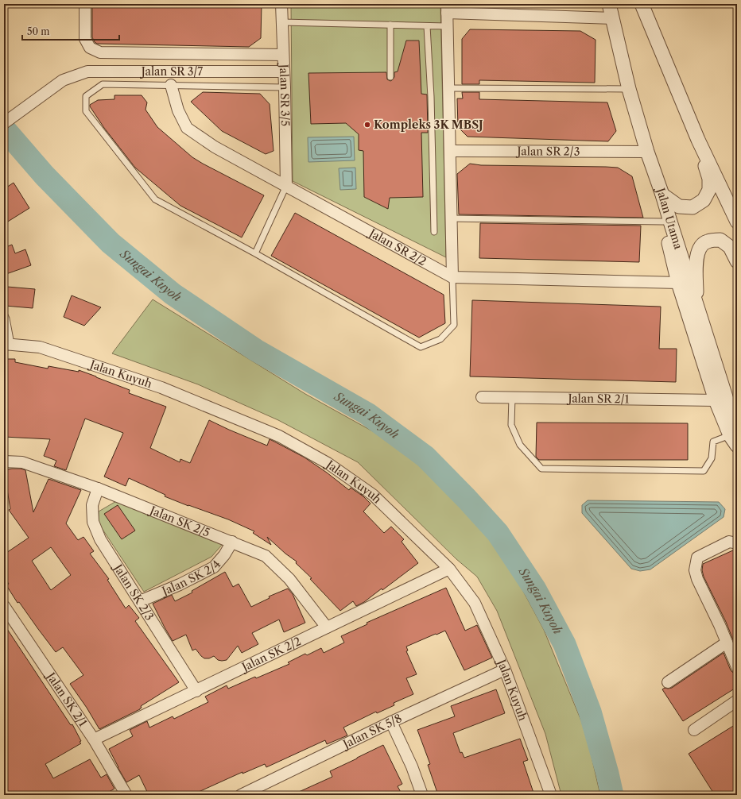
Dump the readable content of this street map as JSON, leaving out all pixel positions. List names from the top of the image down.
{
  "streets": {
    "street": [
      "Jalan SR 3/7",
      "Jalan SR 3/5",
      "Jalan SR 2/3",
      "Jalan Utama",
      "Jalan SR 2/2",
      "Jalan Kuyuh",
      "Jalan SR 2/1",
      "Jalan SK 2/5",
      "Jalan SK 2/4",
      "Jalan SK 2/3",
      "Jalan SK 2/2",
      "Jalan SK 2/1",
      "Jalan SK 5/8"
    ]
  },
  "crossings": [
    ["Jalan SR 3/7", "Jalan SR 3/5"],
    ["Jalan SR 3/5", "Jalan SR 2/2"],
    ["Jalan SR 2/3", "Jalan Utama"],
    ["Jalan Kuyuh", "Jalan SK 2/2"],
    ["Jalan Kuyuh", "Jalan SK 5/8"],
    ["Jalan SK 2/5", "Jalan SK 2/4"],
    ["Jalan SK 2/5", "Jalan SK 2/3"],
    ["Jalan SK 2/5", "Jalan SK 2/2"],
    ["Jalan SK 2/4", "Jalan SK 2/3"],
    ["Jalan SK 2/3", "Jalan SK 2/2"],
    ["Jalan SK 2/2", "Jalan SK 2/1"]
  ],
  "water": ["Sungai Kuyoh"],
  "places": ["Kompleks 3K MBSJ"],
  "scale_bar": "50 m"
}
